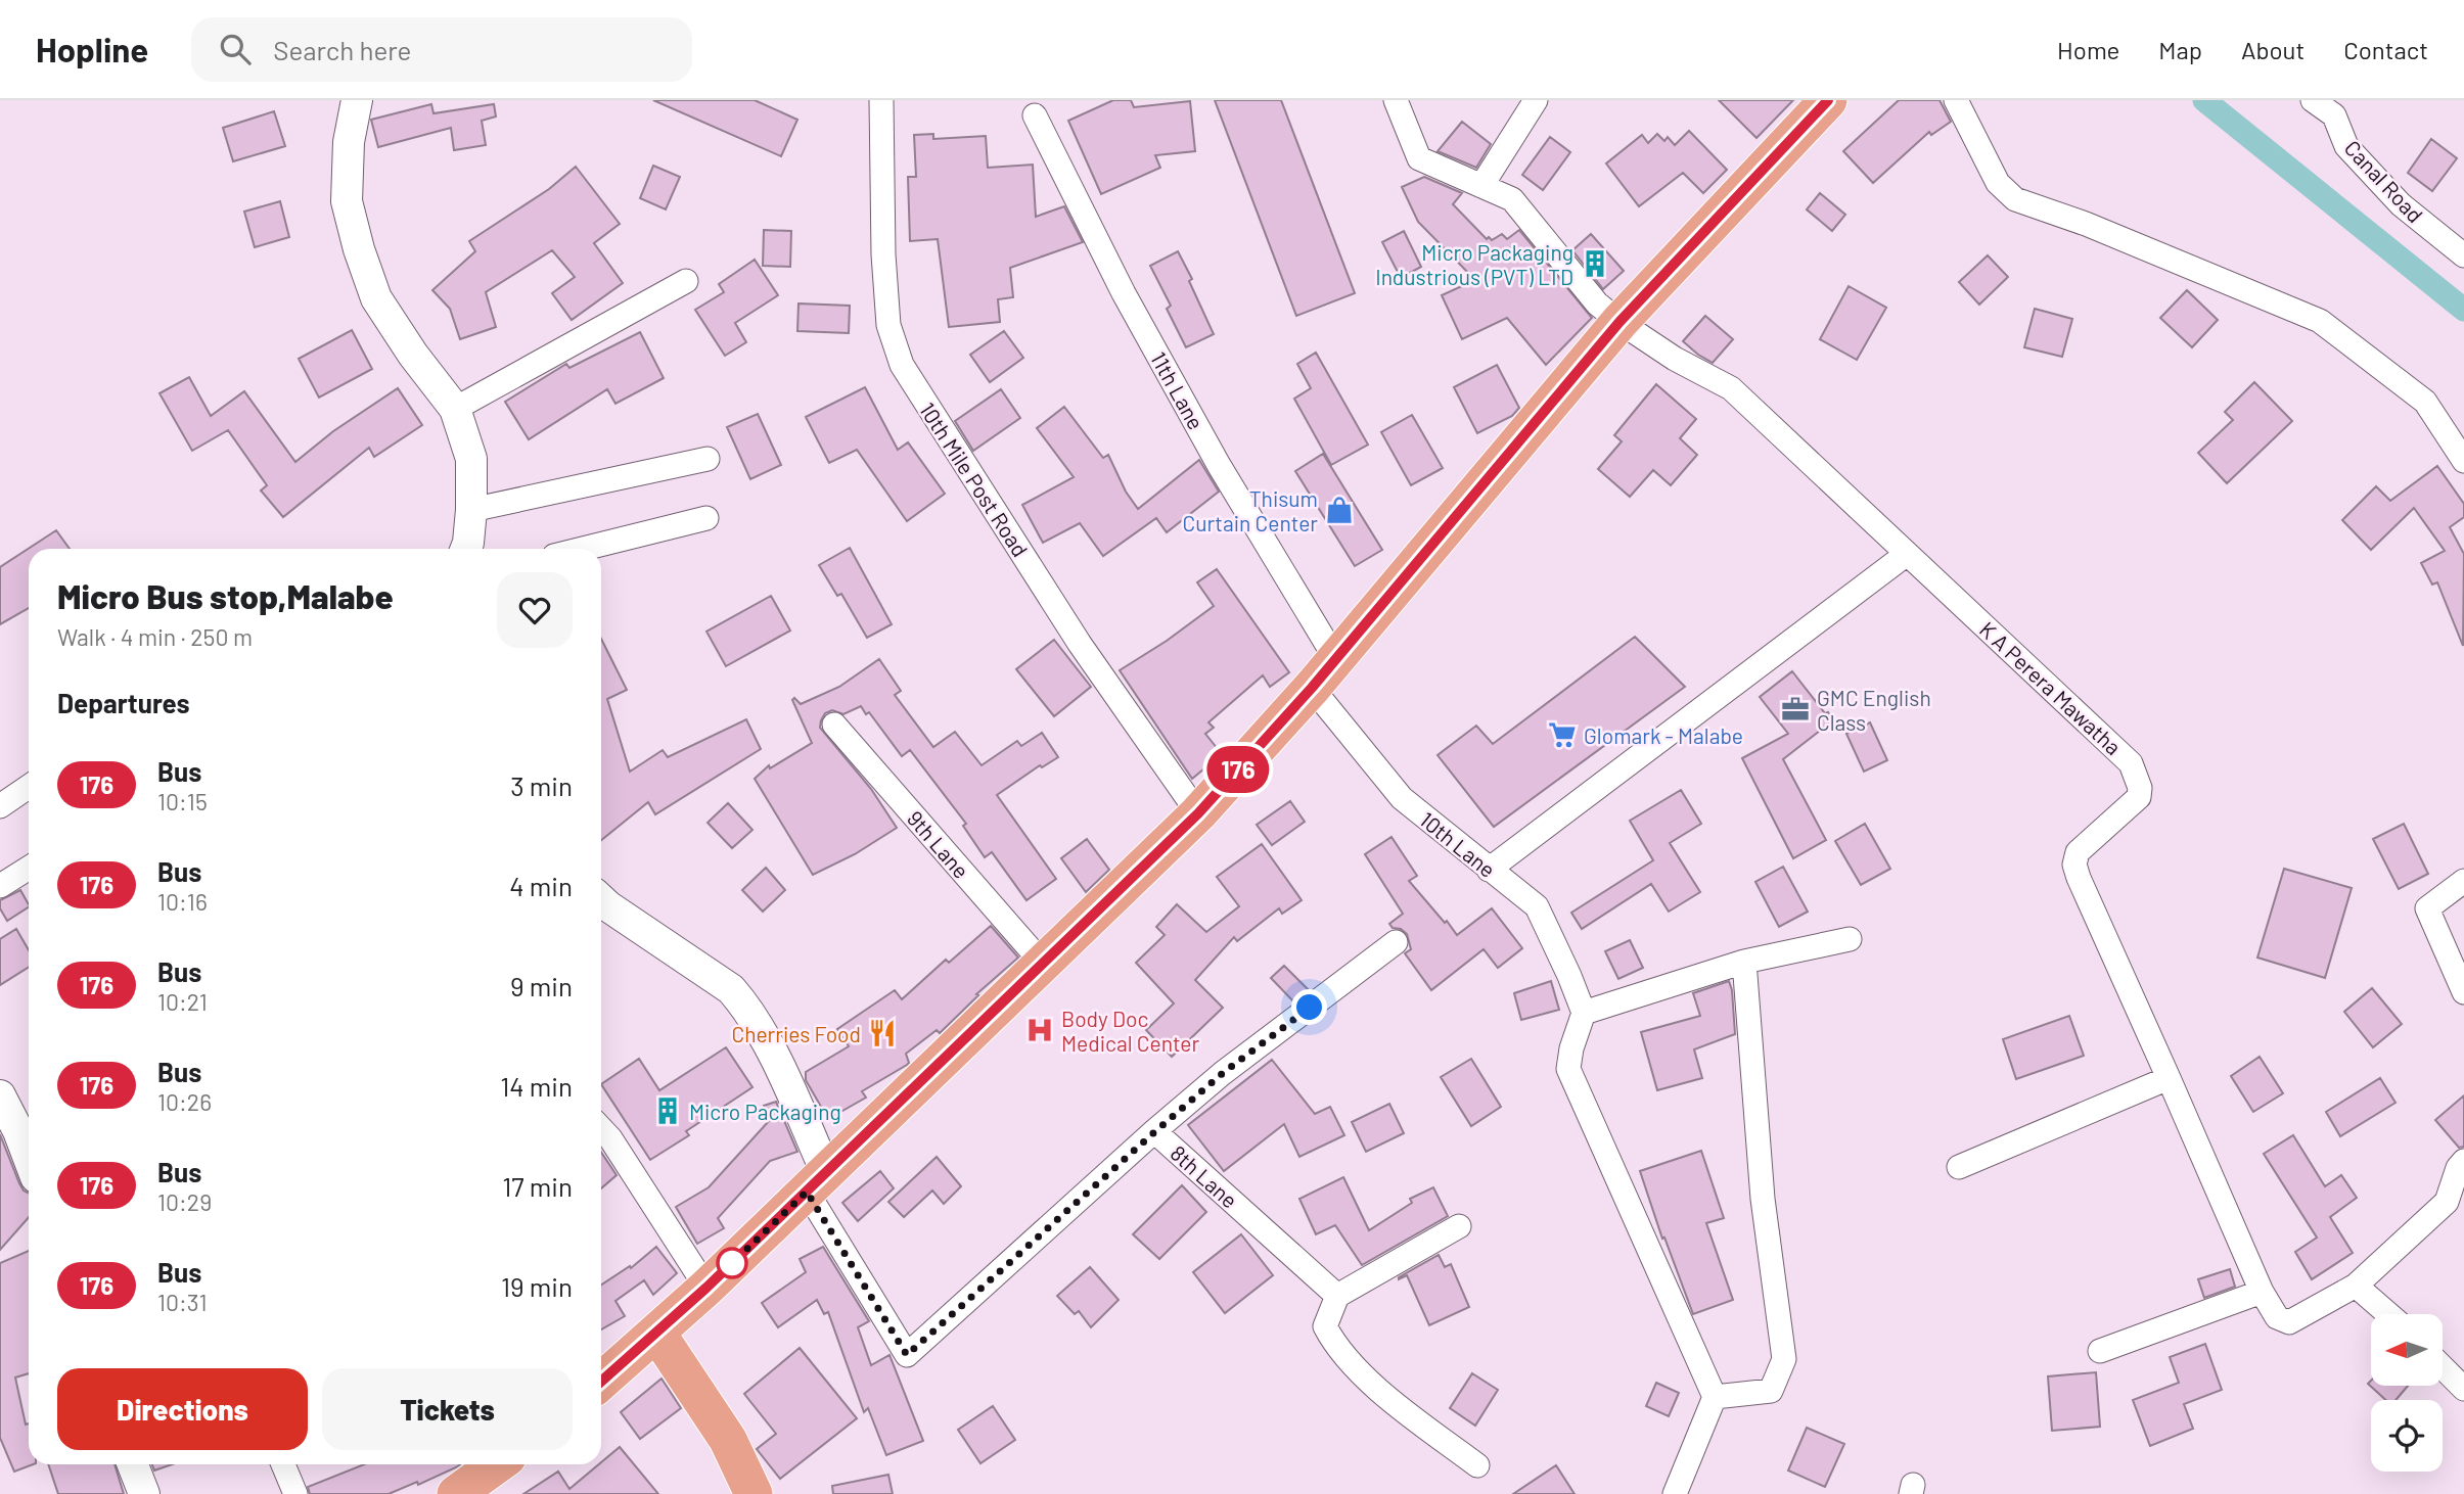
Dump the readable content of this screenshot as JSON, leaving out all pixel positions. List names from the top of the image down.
{
  "streets": {
    "street": [
      "Canal Road",
      "11th Lane",
      "10th Mile Post Road",
      "K A Perera Mawatha",
      "9th Lane",
      "10th Lane",
      "8th Lane"
    ]
  },
  "places": {
    "building": ["Micro Packaging Industrious (PVT) LTD", "Micro Packaging"],
    "shop": ["Thisum Curtain Center"],
    "office": ["GMC English Class"],
    "supermarket": ["Glomark - Malabe"],
    "hospital": ["Body Doc Medical Center"],
    "restaurant": ["Cherries Food"]
  },
  "lines": ["bus line 176"],
  "north": "left",
  "page": {
    "header": "Hopline",
    "search": "Search here",
    "nav": [
      "Home",
      "Map",
      "About",
      "Contact"
    ],
    "on_map": "176",
    "heading": [
      ["Micro Bus stop,Malabe", "Walk · 4 min · 250 m"],
      "Departures"
    ],
    "list": [
      {
        "mark": "176",
        "name": "Bus",
        "note": "10:15",
        "value": "3 min"
      },
      {
        "mark": "176",
        "name": "Bus",
        "note": "10:16",
        "value": "4 min"
      },
      {
        "mark": "176",
        "name": "Bus",
        "note": "10:21",
        "value": "9 min"
      },
      {
        "mark": "176",
        "name": "Bus",
        "note": "10:26",
        "value": "14 min"
      },
      {
        "mark": "176",
        "name": "Bus",
        "note": "10:29",
        "value": "17 min"
      },
      {
        "mark": "176",
        "name": "Bus",
        "note": "10:31",
        "value": "19 min"
      }
    ],
    "buttons": ["Directions", "Tickets"]
  }
}
